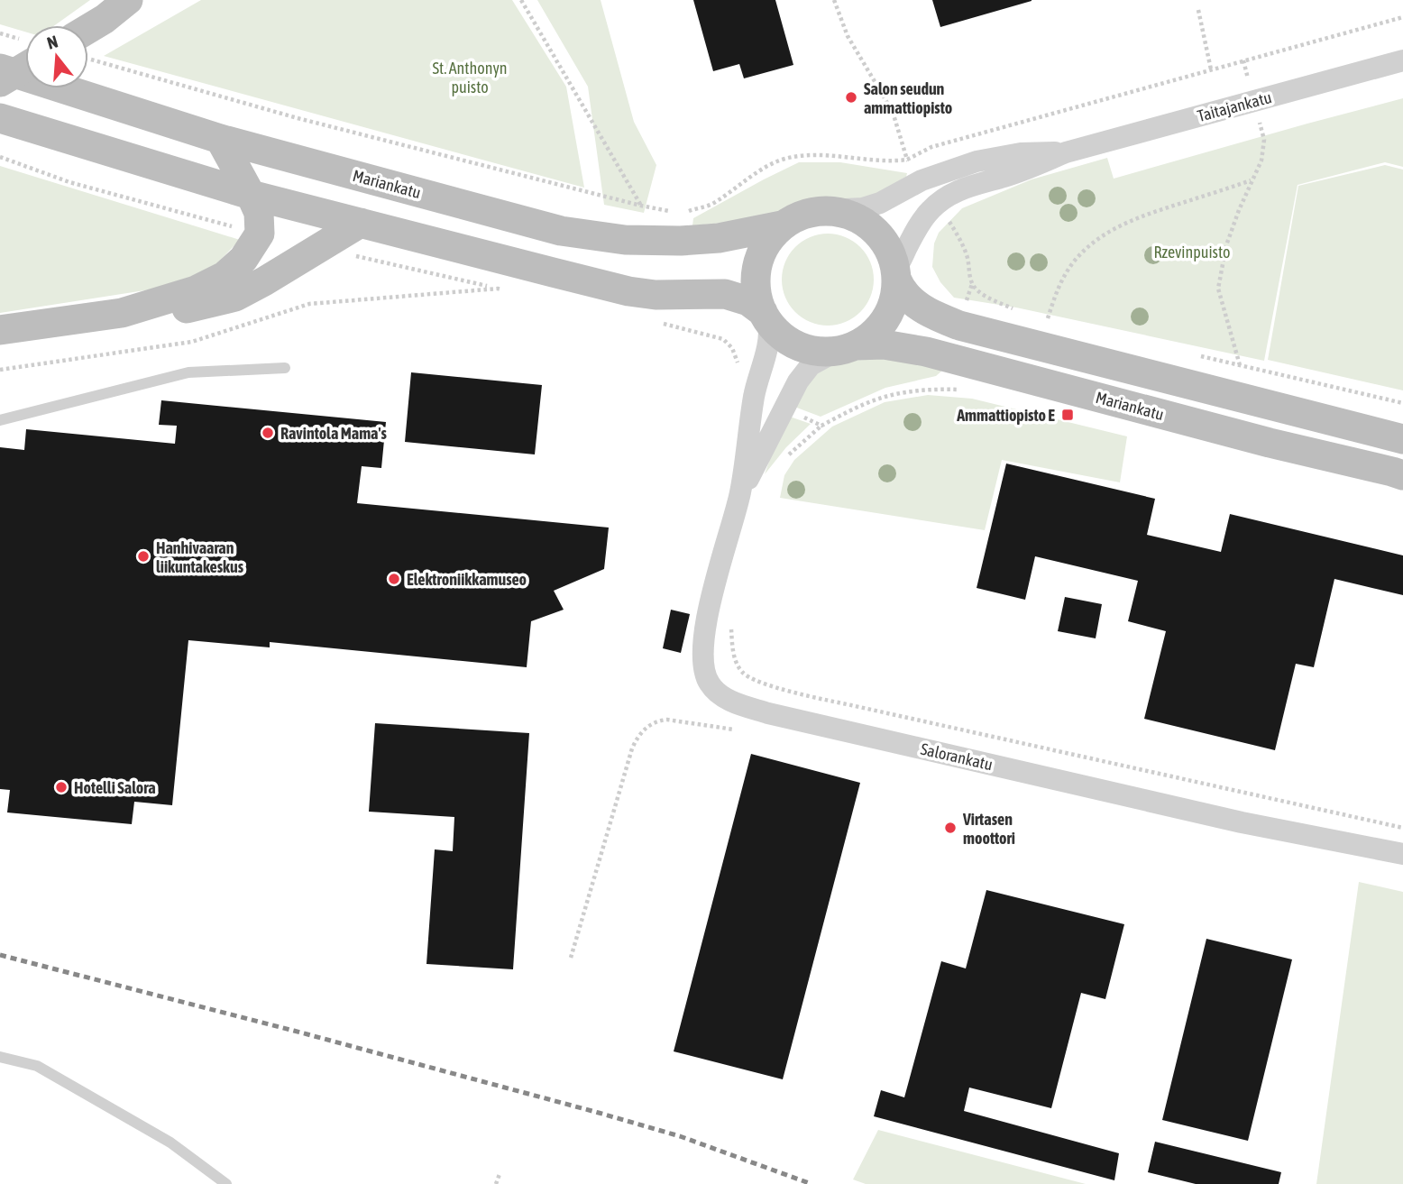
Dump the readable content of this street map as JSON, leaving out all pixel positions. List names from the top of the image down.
{
  "streets": {
    "main road": ["Mariankatu"],
    "street": ["Taitajankatu", "Salorankatu"]
  },
  "crossings": [
    ["Taitajankatu", "Mariankatu"],
    ["Taitajankatu", "Salorankatu"],
    ["Mariankatu", "Salorankatu"]
  ],
  "parks": ["St. Anthonyn puisto", "Rzevinpuisto"],
  "places": {
    "other": [
      "Salon seudun ammattiopisto",
      "Ravintola Mama's",
      "Hanhivaaran liikuntakeskus",
      "Elektroniikkamuseo",
      "Hotelli Salora",
      "Virtasen moottori"
    ],
    "transit": ["Ammattiopisto E"]
  },
  "north": "top"
}
